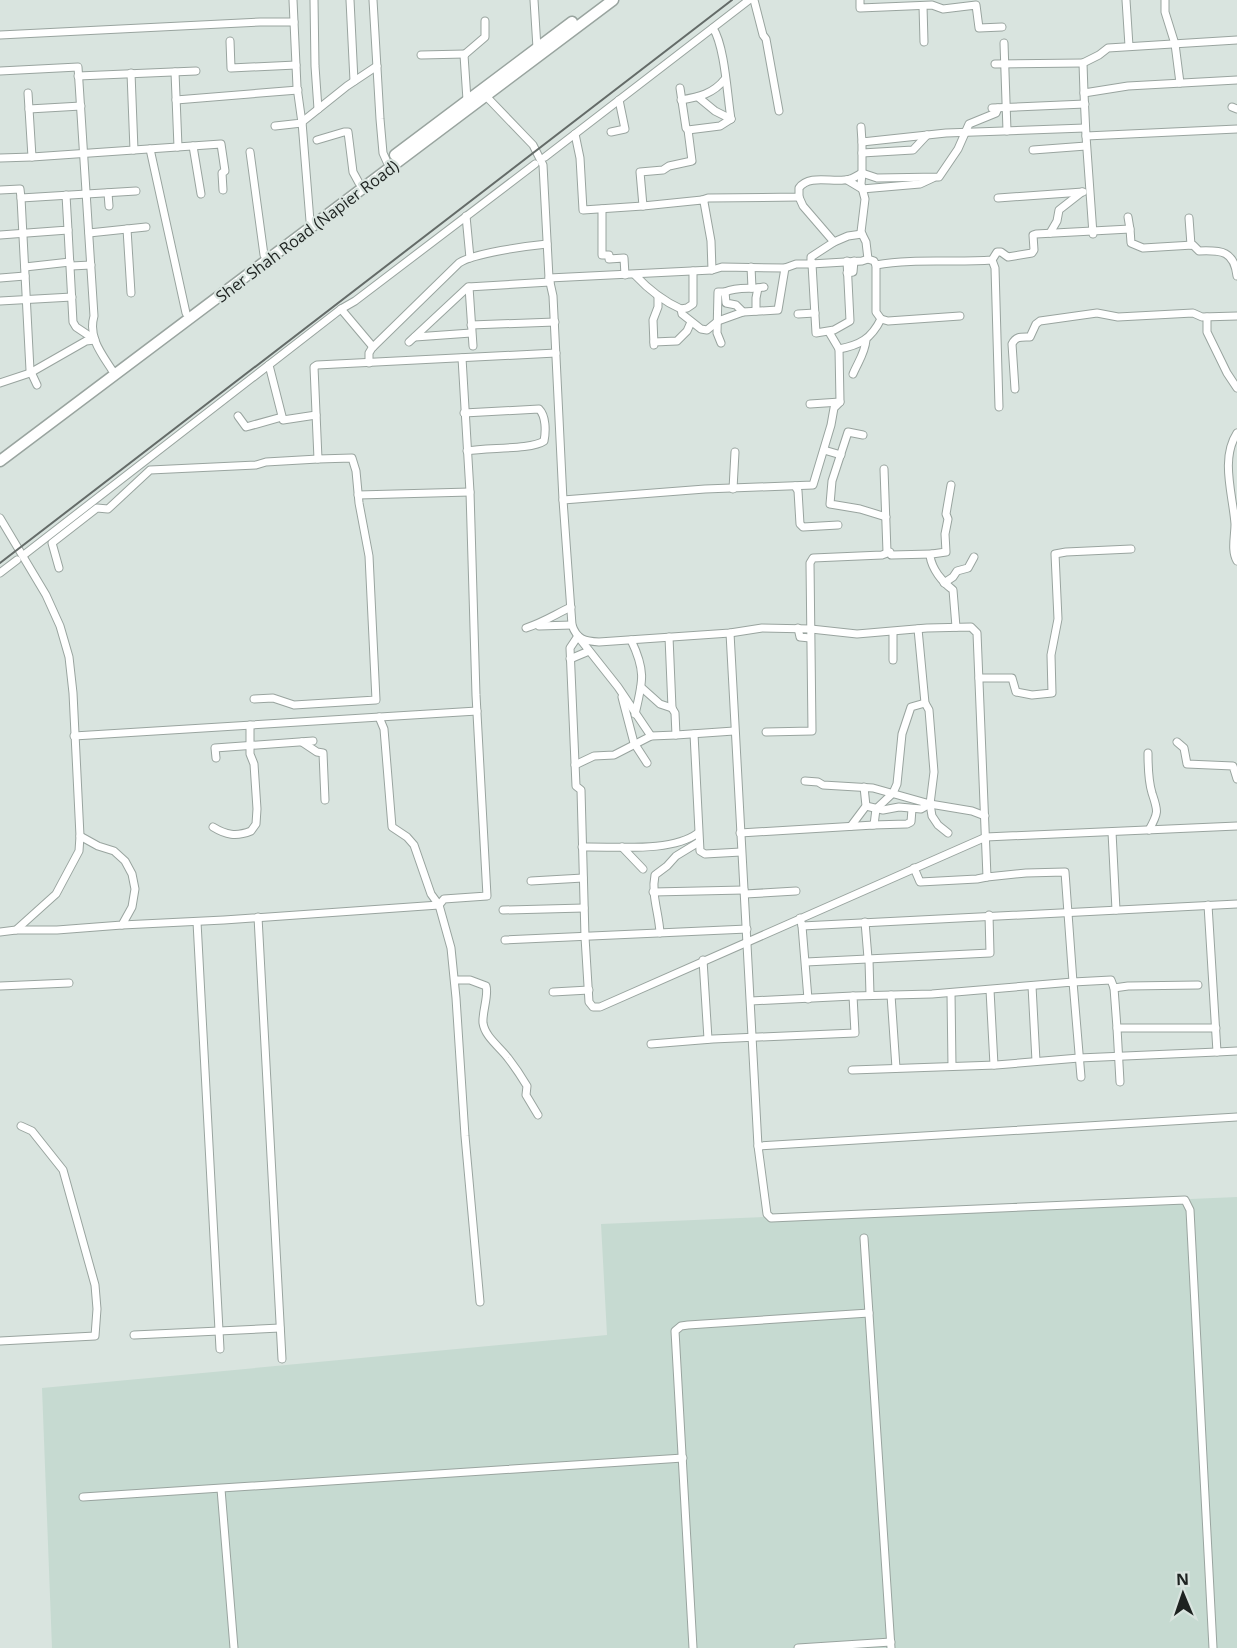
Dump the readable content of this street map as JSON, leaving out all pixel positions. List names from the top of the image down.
{
  "streets": {
    "main road": ["Sher Shah Road (Napier Road)"]
  },
  "north": "top"
}
